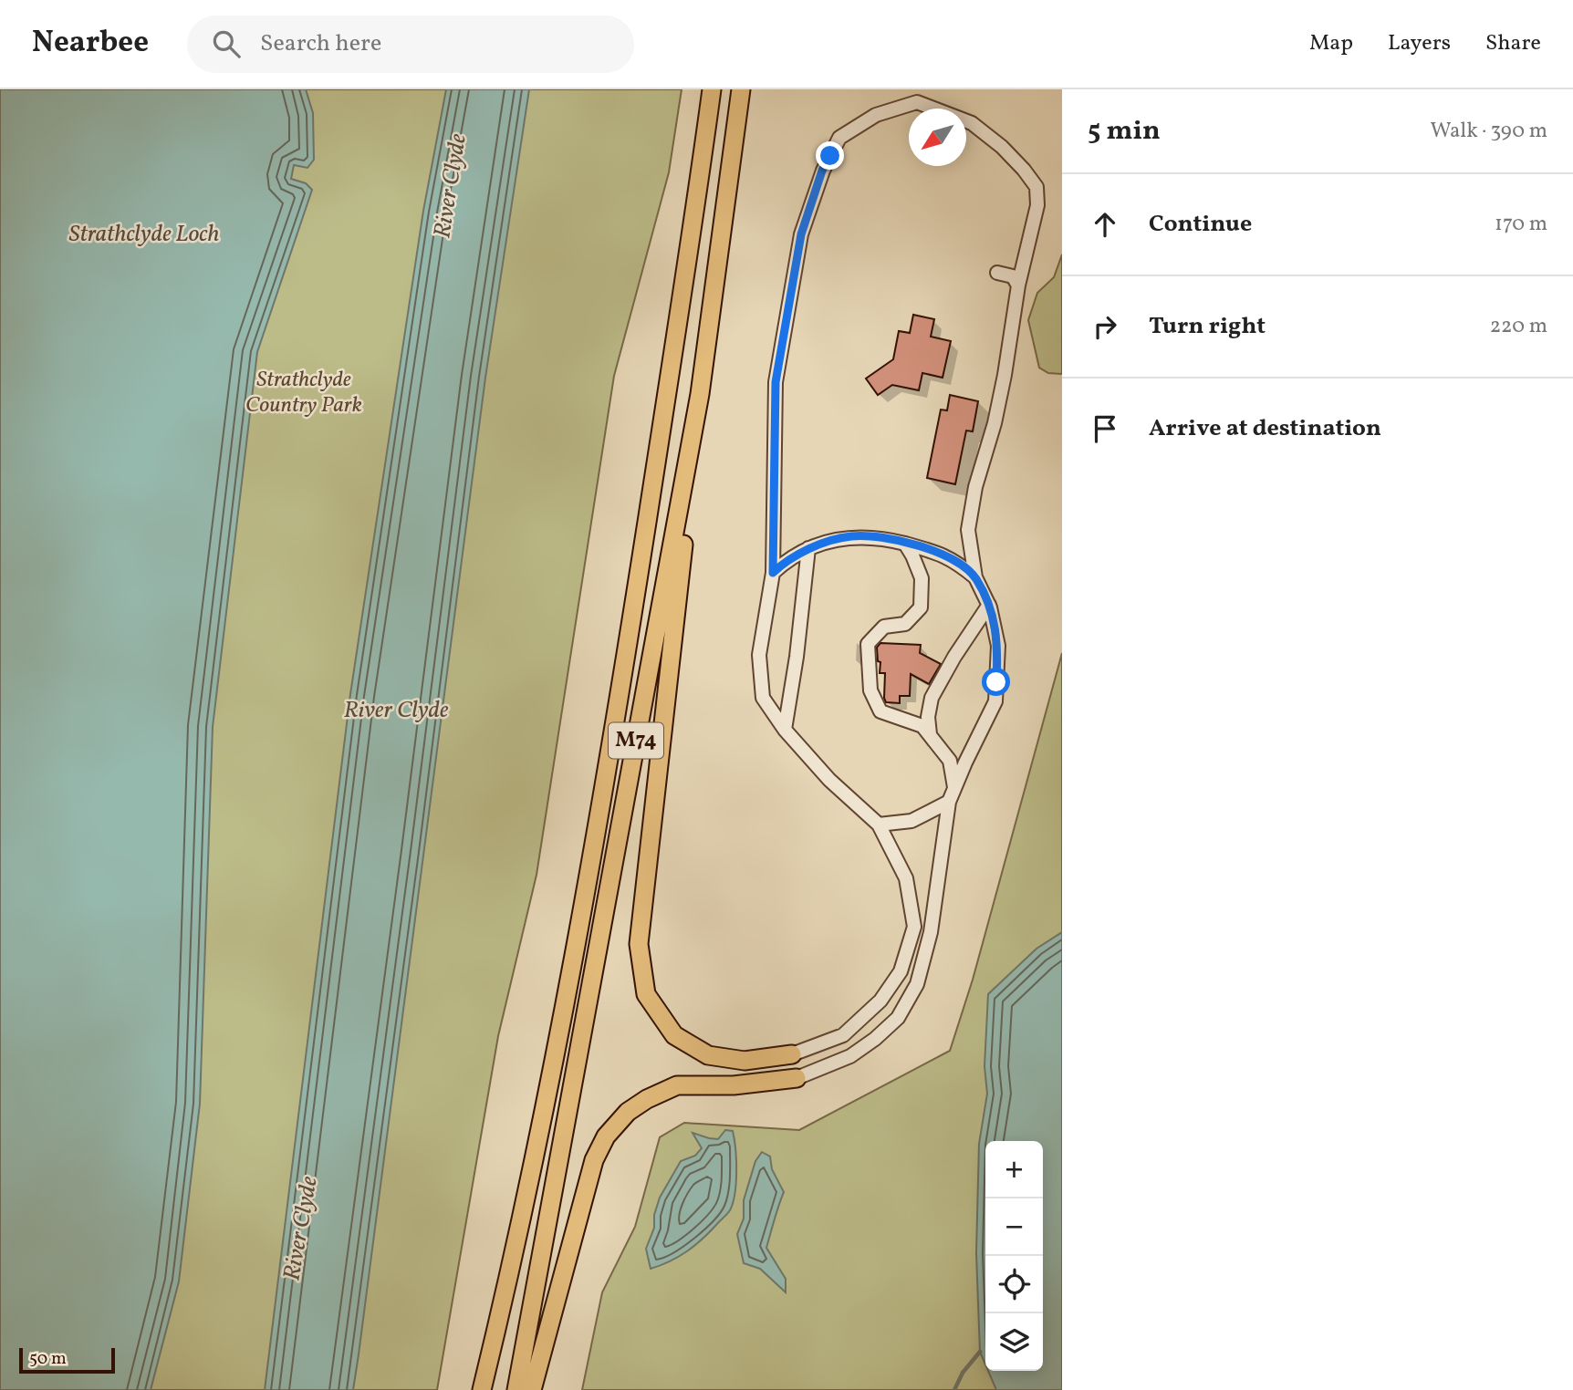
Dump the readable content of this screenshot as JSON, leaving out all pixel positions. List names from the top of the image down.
{
  "streets": {
    "highway": ["M74"]
  },
  "water": ["River Clyde", "Strathclyde Loch"],
  "parks": ["Strathclyde Country Park"],
  "scale_bar": "50 m",
  "north": "bottom left",
  "page": {
    "header": "Nearbee",
    "search": "Search here",
    "nav": ["Map", "Layers", "Share"],
    "heading": ["5 min", "Walk · 390 m"],
    "list": [
      ["Continue", "170 m"],
      ["Turn right", "220 m"],
      "Arrive at destination"
    ],
    "map_buttons": ["+", "−"],
    "scale": "50 m"
  }
}
